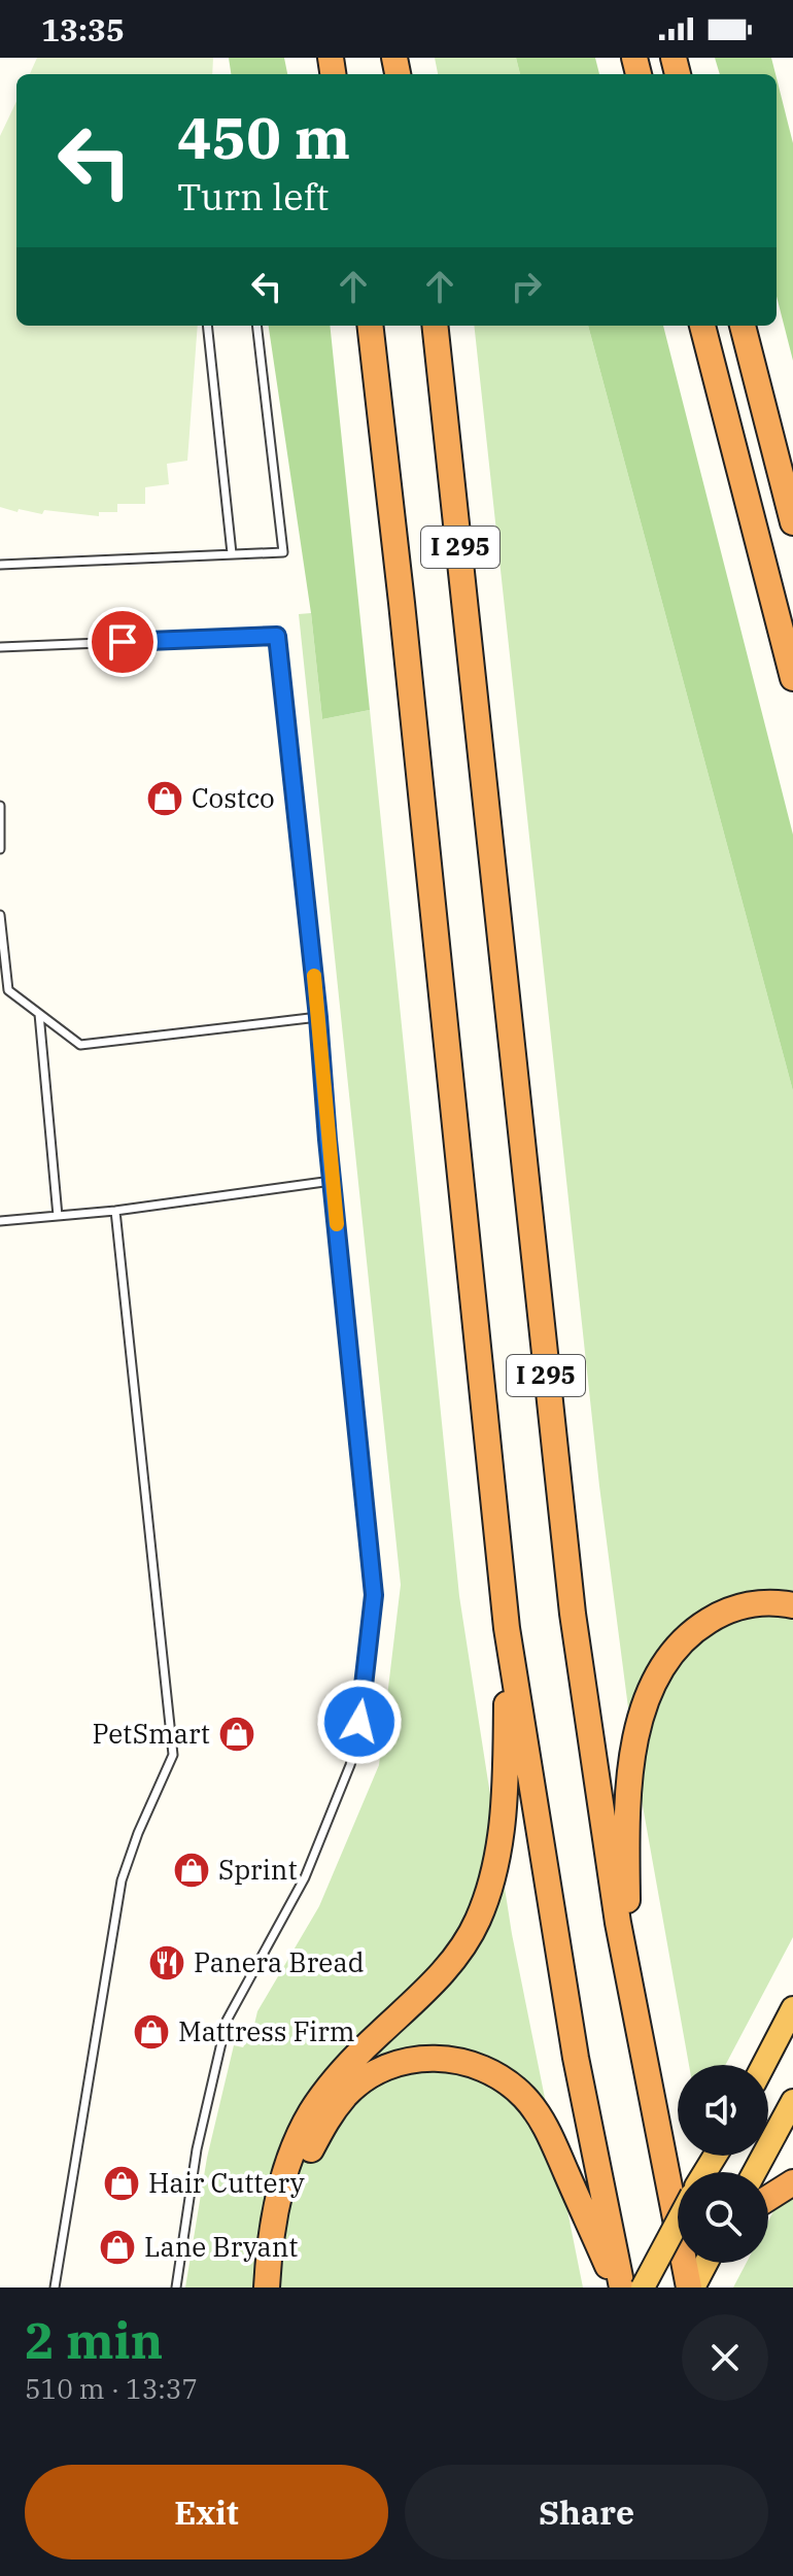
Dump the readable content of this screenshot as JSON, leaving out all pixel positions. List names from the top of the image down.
{
  "streets": {
    "highway": ["I 295"]
  },
  "places": {
    "shop": [
      "Costco",
      "PetSmart",
      "Sprint",
      "Mattress Firm",
      "Hair Cuttery",
      "Lane Bryant"
    ],
    "restaurant": ["Panera Bread"]
  },
  "page": {
    "status": "13:35",
    "turn": ["450 m", "Turn left"],
    "heading": ["2 min", "510 m · 13:37"],
    "buttons": ["Exit", "Share"]
  }
}
